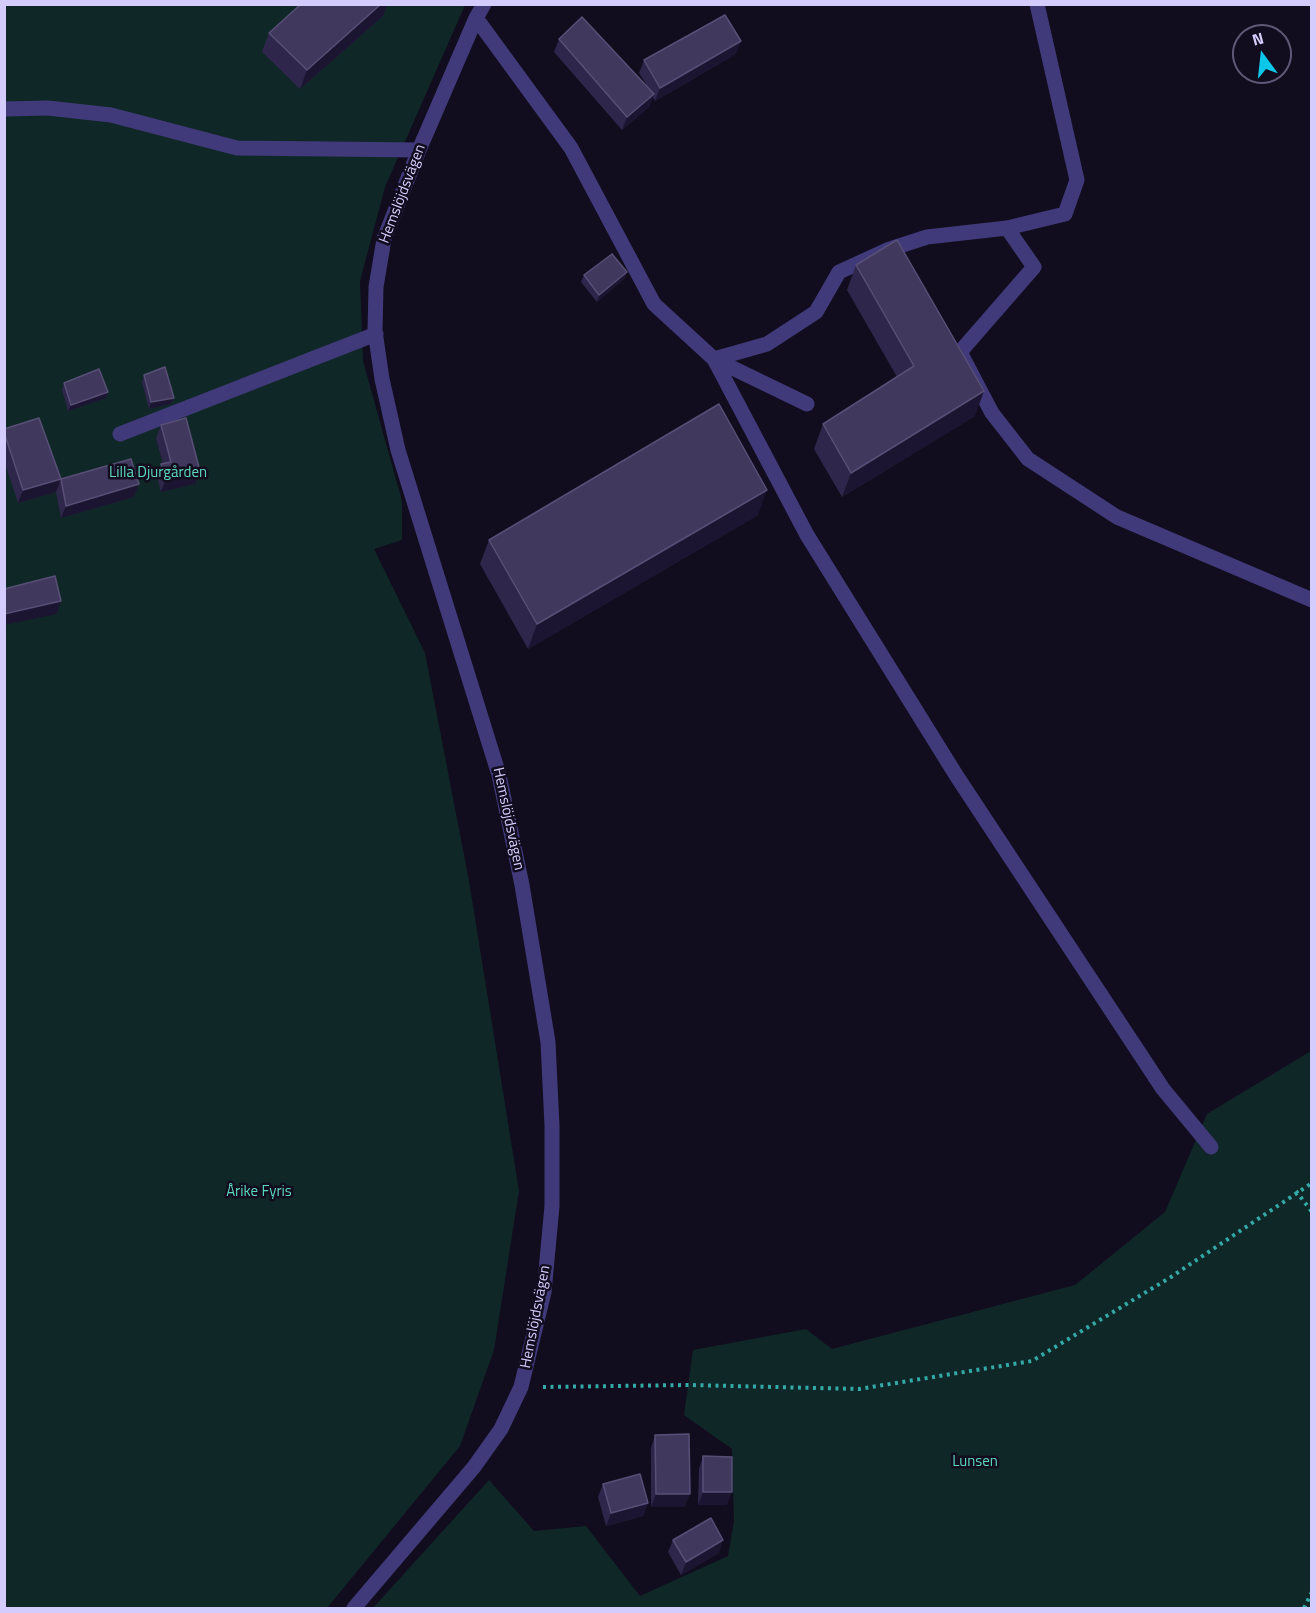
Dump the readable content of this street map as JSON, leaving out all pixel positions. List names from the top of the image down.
{
  "streets": {
    "street": ["Hemslöjdsvägen"]
  },
  "parks": ["Lilla Djurgården", "Årike Fyris", "Lunsen"],
  "north": "top"
}
